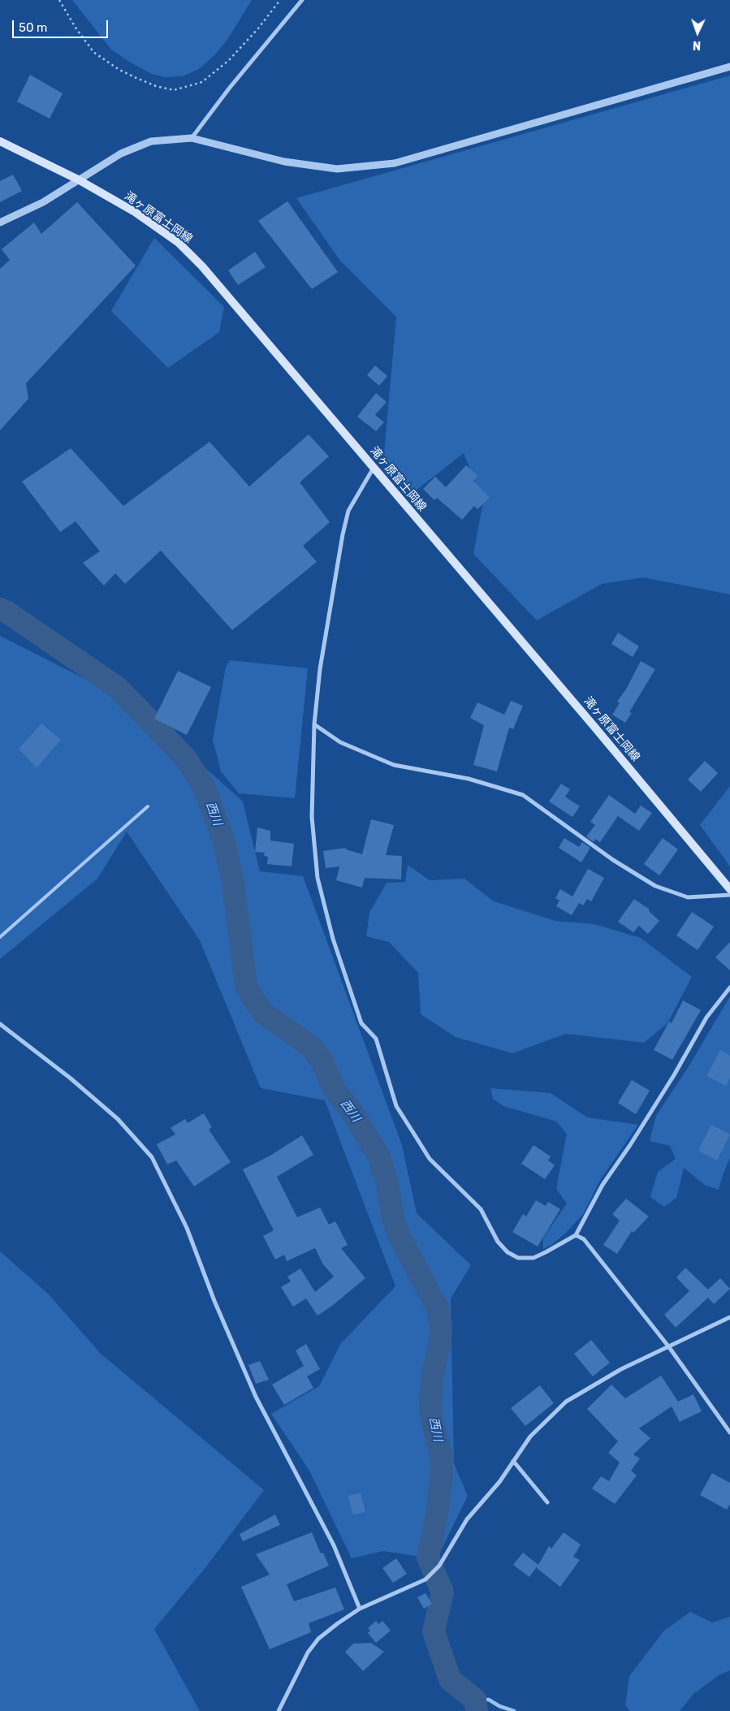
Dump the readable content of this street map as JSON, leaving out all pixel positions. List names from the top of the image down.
{
  "streets": {
    "main road": ["滝ヶ原富士岡線"]
  },
  "water": ["西川"],
  "scale_bar": "50 m",
  "north": "bottom"
}
